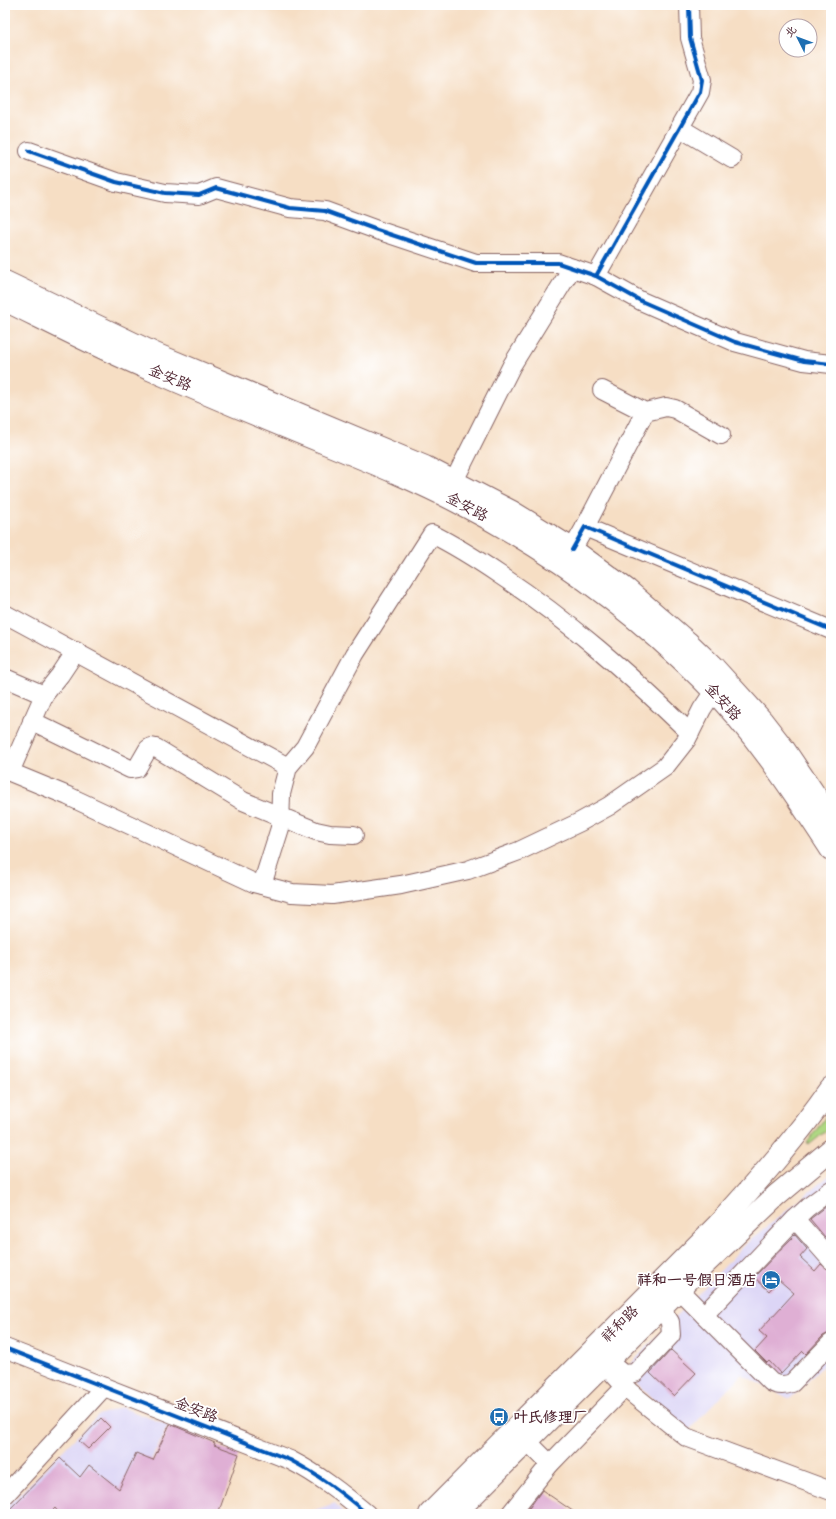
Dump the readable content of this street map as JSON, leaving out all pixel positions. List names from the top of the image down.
{
  "streets": {
    "highway": ["金安路", "祥和路"]
  },
  "places": {
    "hotel": ["祥和一号假日酒店"],
    "bus stop": ["叶氏修理厂"]
  },
  "north": "top left"
}
